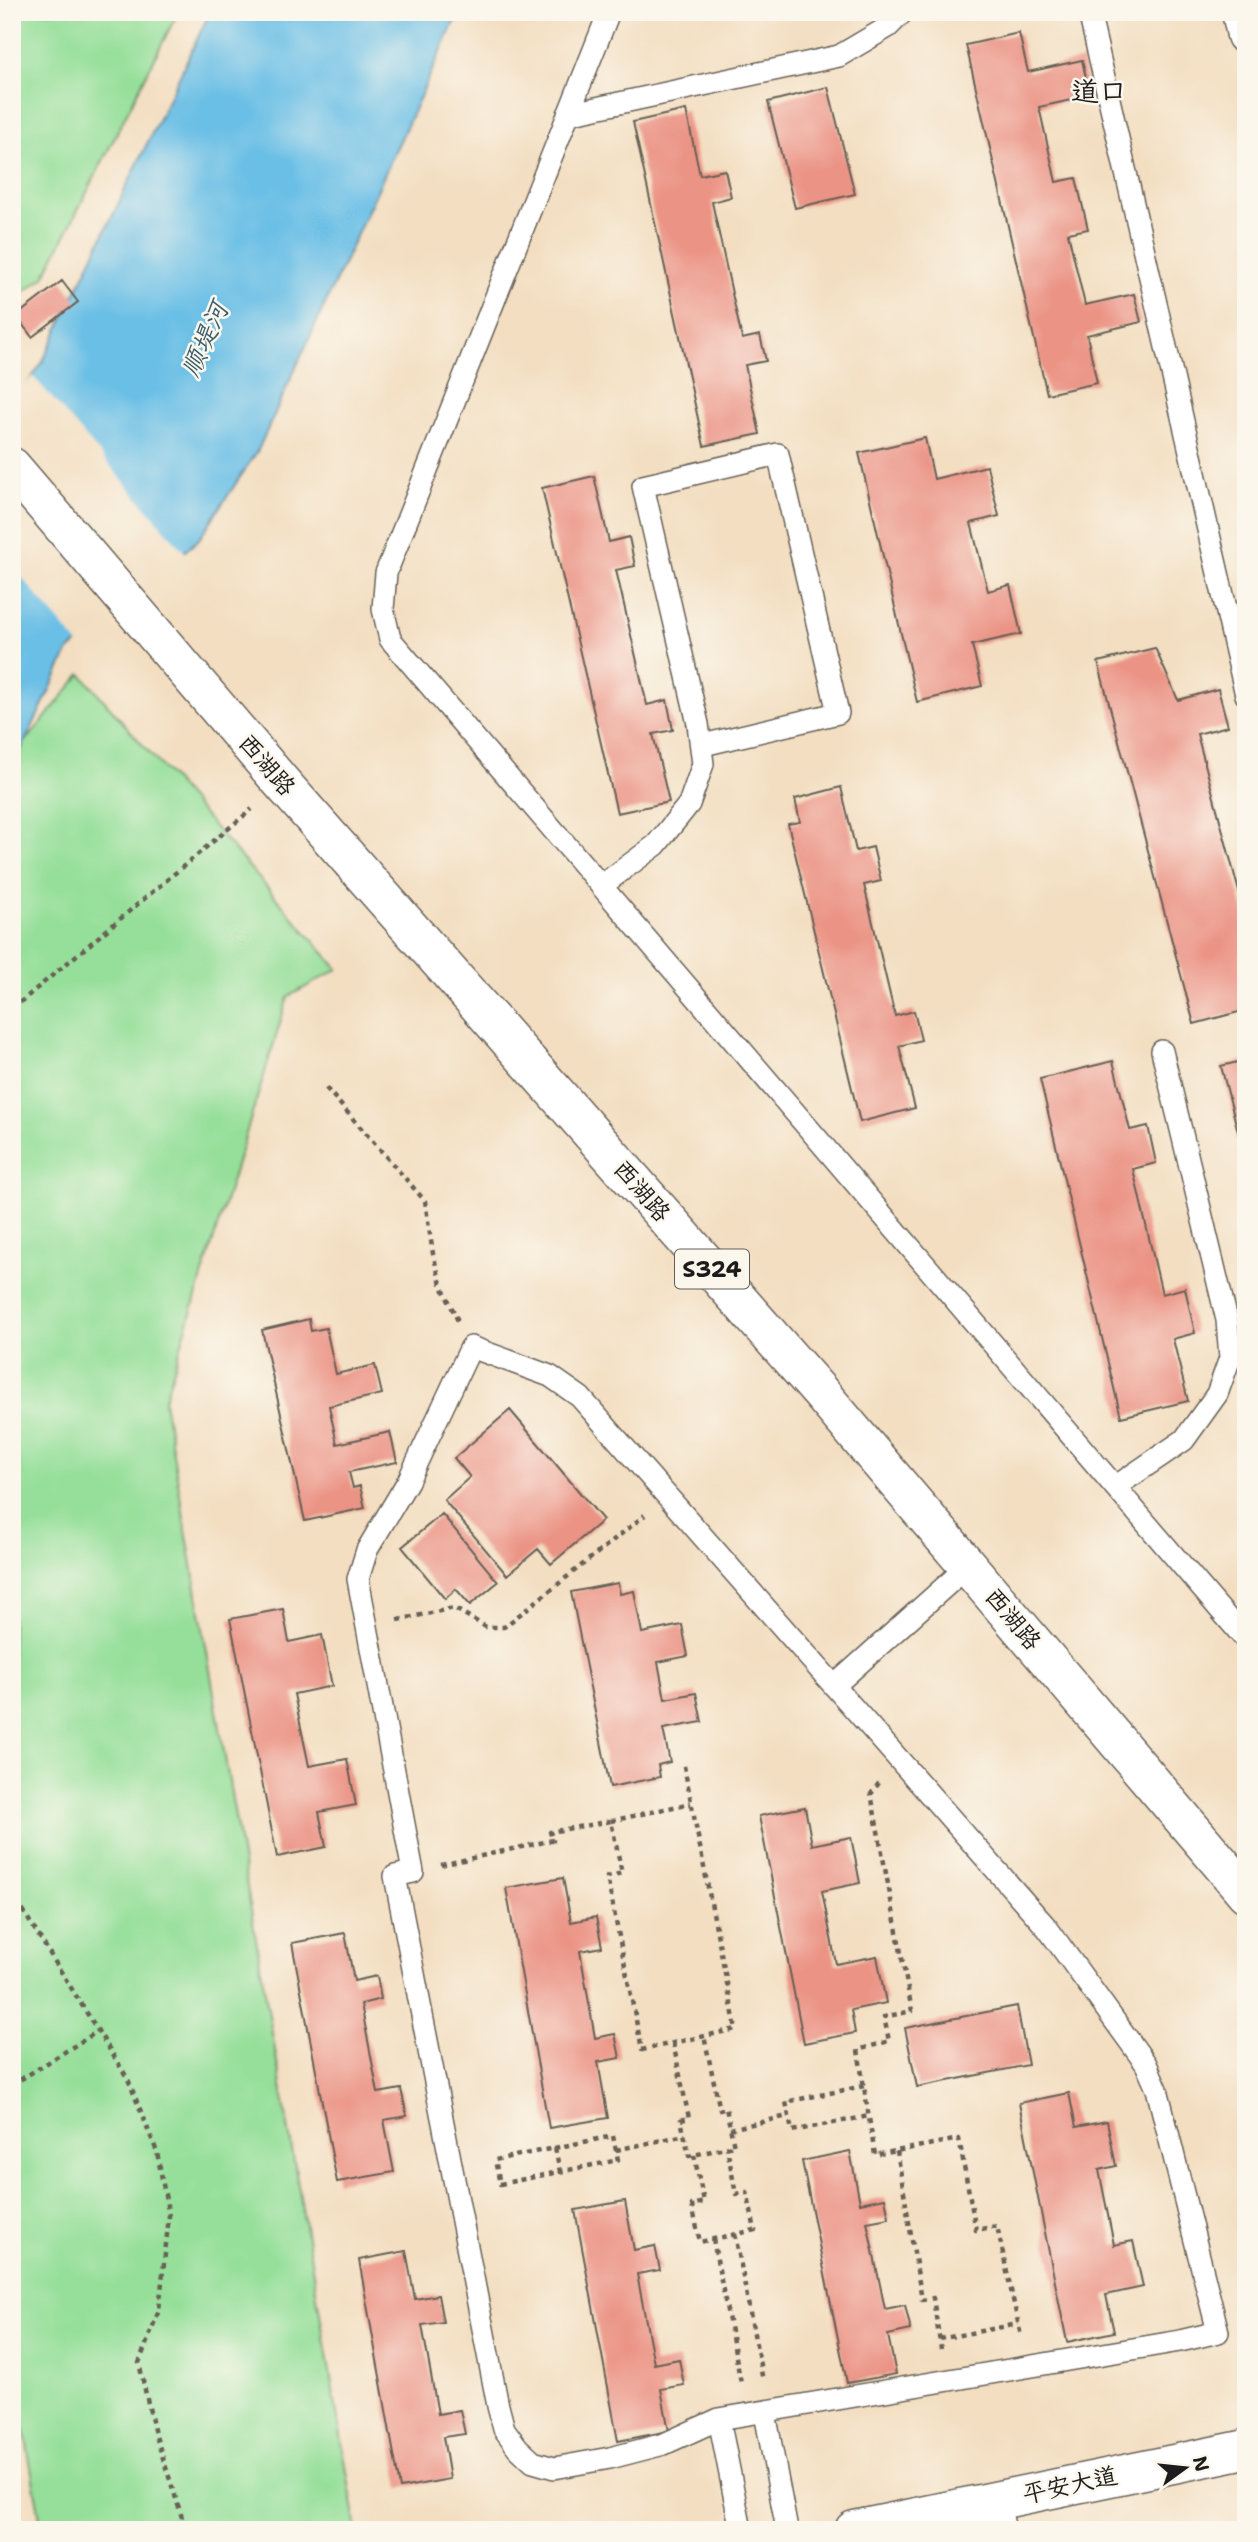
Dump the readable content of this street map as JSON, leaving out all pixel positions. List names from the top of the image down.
{
  "streets": {
    "main road": ["西湖路", "S324", "平安大道"]
  },
  "districts": ["道口"],
  "water": ["顺堤河"],
  "north": "right"
}
